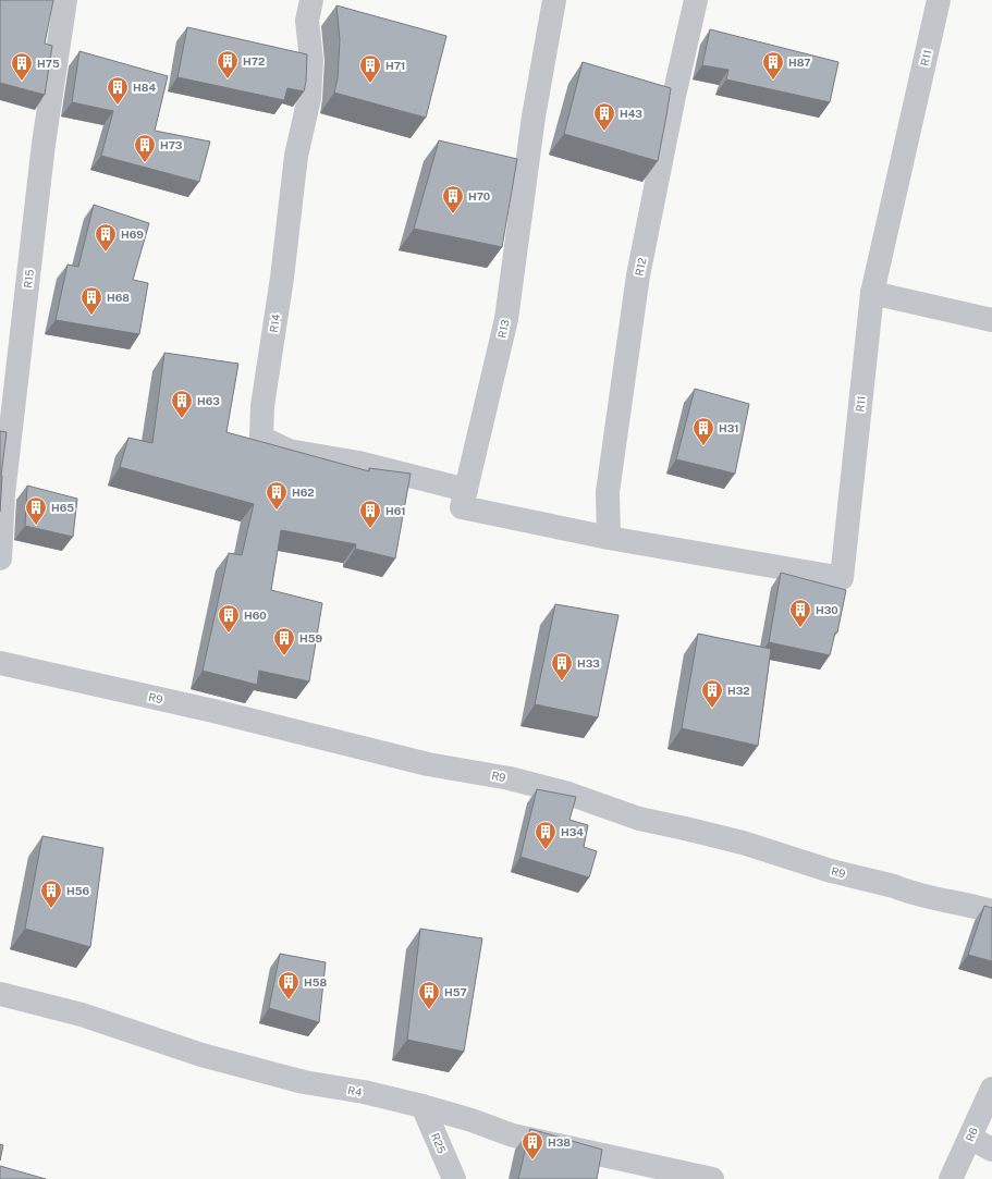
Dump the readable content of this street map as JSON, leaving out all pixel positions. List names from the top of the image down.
{
  "streets": {
    "street": [
      "R11",
      "R12",
      "R15",
      "R14",
      "R13",
      "R9",
      "R4",
      "R6",
      "R25"
    ]
  },
  "crossings": [
    ["R11", "R12"],
    ["R11", "R13"],
    ["R12", "R13"],
    ["R14", "R13"],
    ["R4", "R25"]
  ],
  "places": {
    "building": [
      "H72",
      "H87",
      "H75",
      "H71",
      "H84",
      "H43",
      "H73",
      "H70",
      "H69",
      "H68",
      "H63",
      "H31",
      "H62",
      "H65",
      "H61",
      "H30",
      "H60",
      "H59",
      "H33",
      "H32",
      "H34",
      "H56",
      "H58",
      "H57",
      "H38"
    ]
  }
}
